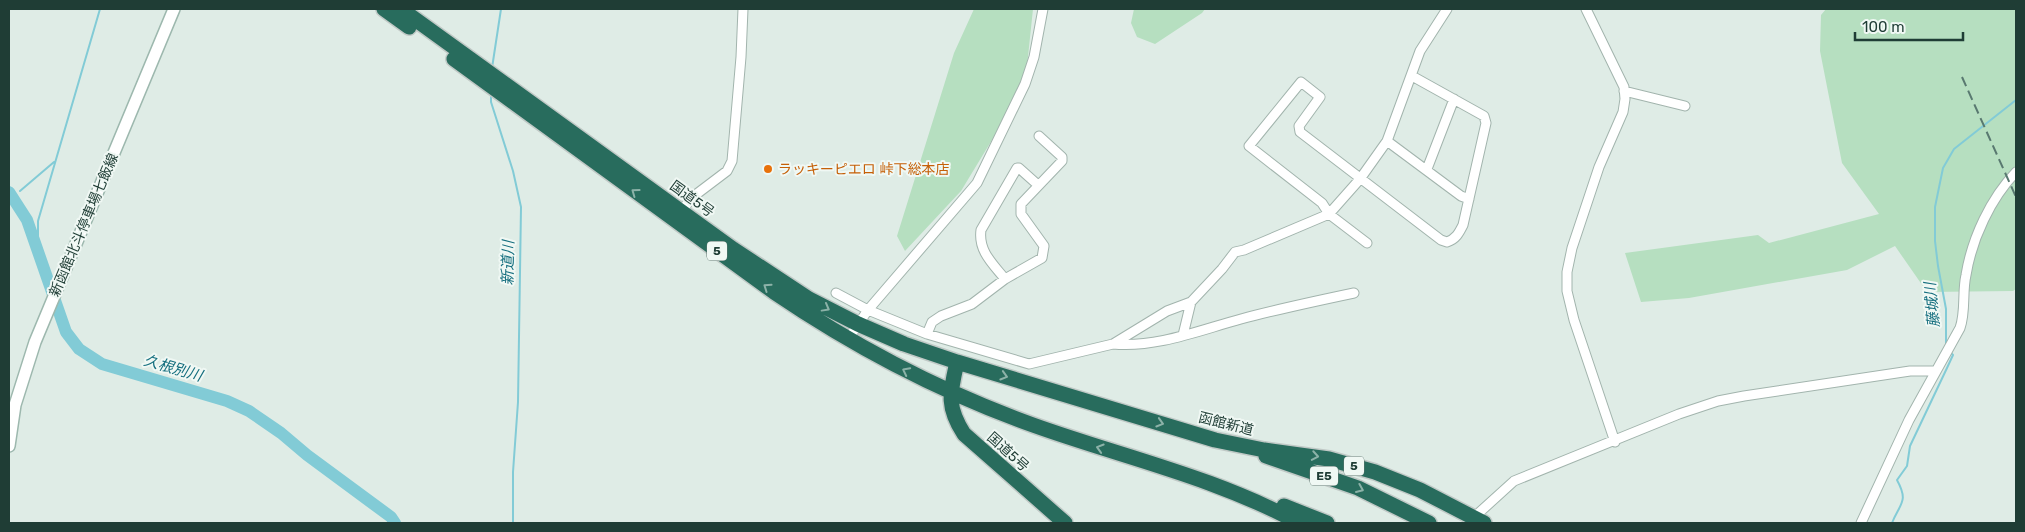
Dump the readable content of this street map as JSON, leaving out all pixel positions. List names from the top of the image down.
{
  "streets": {
    "highway": [
      "国道5号",
      "5",
      "函館新道",
      "E5"
    ],
    "main road": ["新函館北斗停車場七飯線"]
  },
  "crossings": [
    ["国道5号", "5"],
    ["国道5号", "函館新道"],
    ["函館新道", "E5"]
  ],
  "water": ["新道川", "藤城川", "久根別川"],
  "places": ["ラッキーピエロ 峠下総本店"],
  "scale_bar": "100 m"
}
